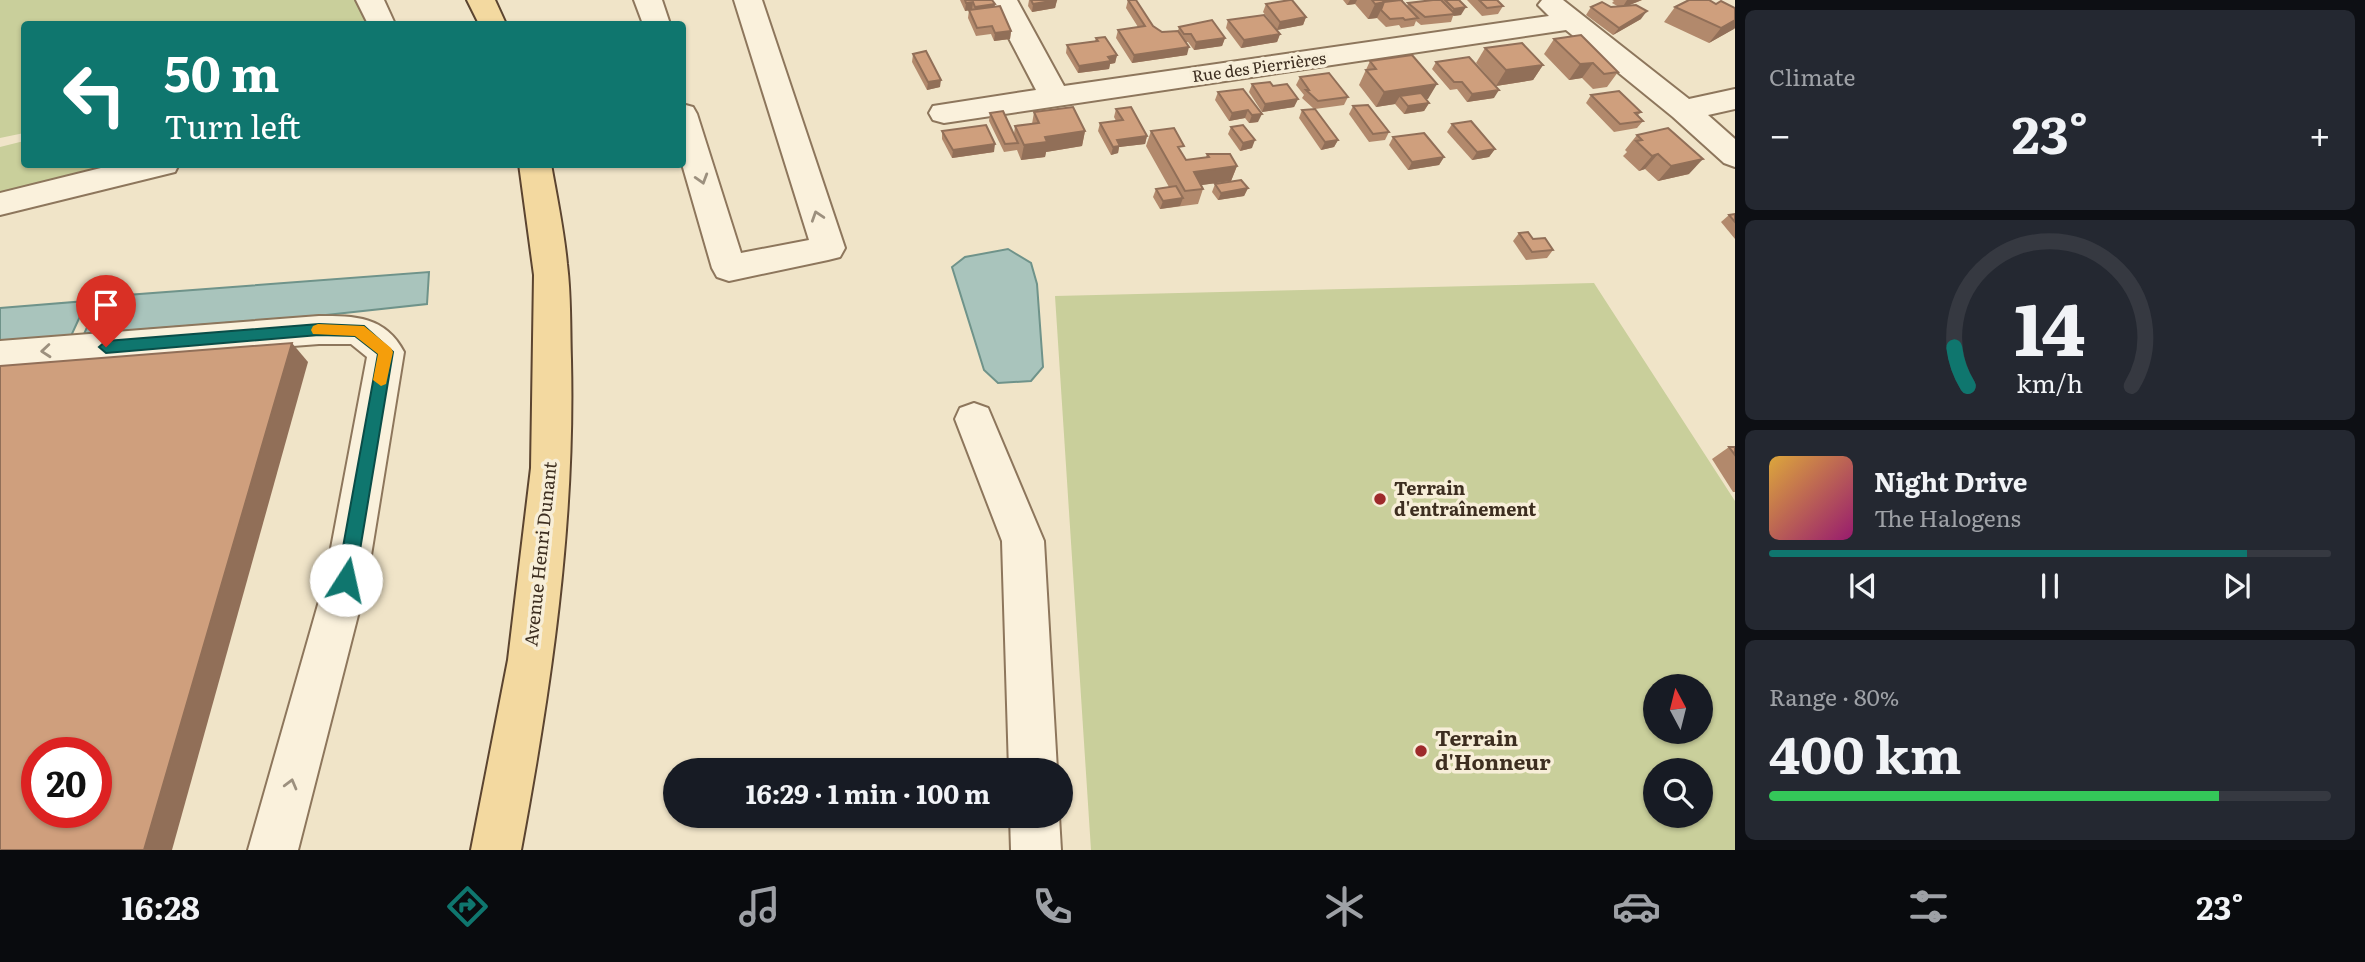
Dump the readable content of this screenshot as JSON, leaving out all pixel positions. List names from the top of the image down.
{
  "streets": {
    "main road": ["Avenue Henri Dunant"],
    "street": ["Rue des Pierrières"]
  },
  "places": ["Terrain d'entraînement", "Terrain d'Honneur"],
  "north": "top",
  "page": {
    "tile": [
      "Climate",
      ["Range · 80%", "400 km"]
    ],
    "turn": ["50 m", "Turn left"],
    "heat": ["−", "23°", "+"],
    "song": ["Night Drive", "The Halogens"],
    "limit": "20",
    "trip": "16:29 · 1 min · 100 m",
    "tabs": ["16:28", "23°"],
    "gauge": ["14", "km/h"]
  }
}
